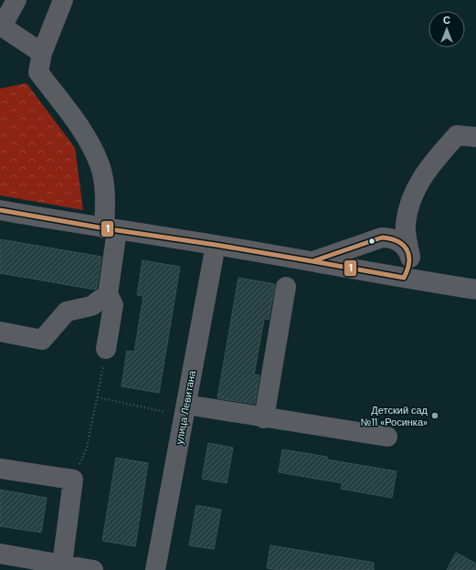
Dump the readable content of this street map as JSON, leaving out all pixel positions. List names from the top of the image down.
{
  "streets": {
    "street": ["улица Левитана"]
  },
  "places": ["Детский сад №11 «Росинка»"],
  "lines": ["transit line 1"],
  "north": "top"
}
